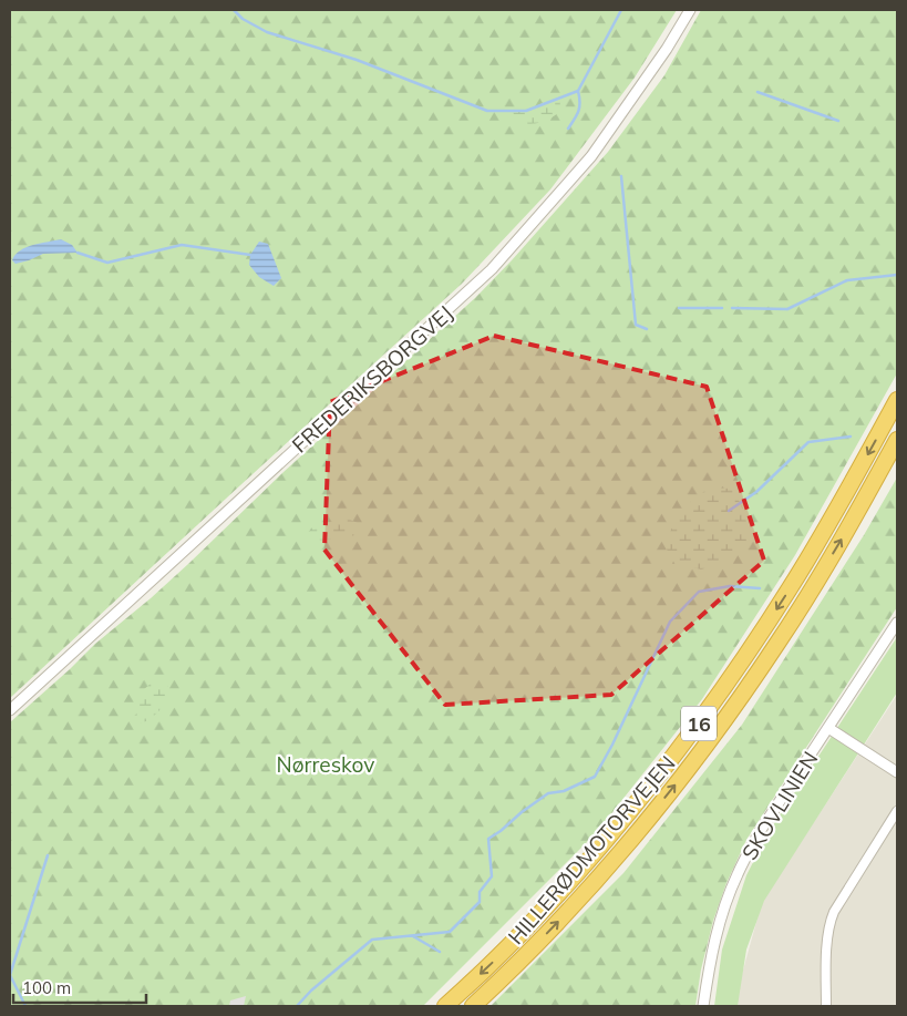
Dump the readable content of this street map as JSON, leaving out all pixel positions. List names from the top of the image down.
{
  "streets": {
    "highway": ["16", "HILLERØDMOTORVEJEN"],
    "street": ["FREDERIKSBORGVEJ", "SKOVLINIEN"]
  },
  "parks": ["Nørreskov"],
  "scale_bar": "100 m"
}
